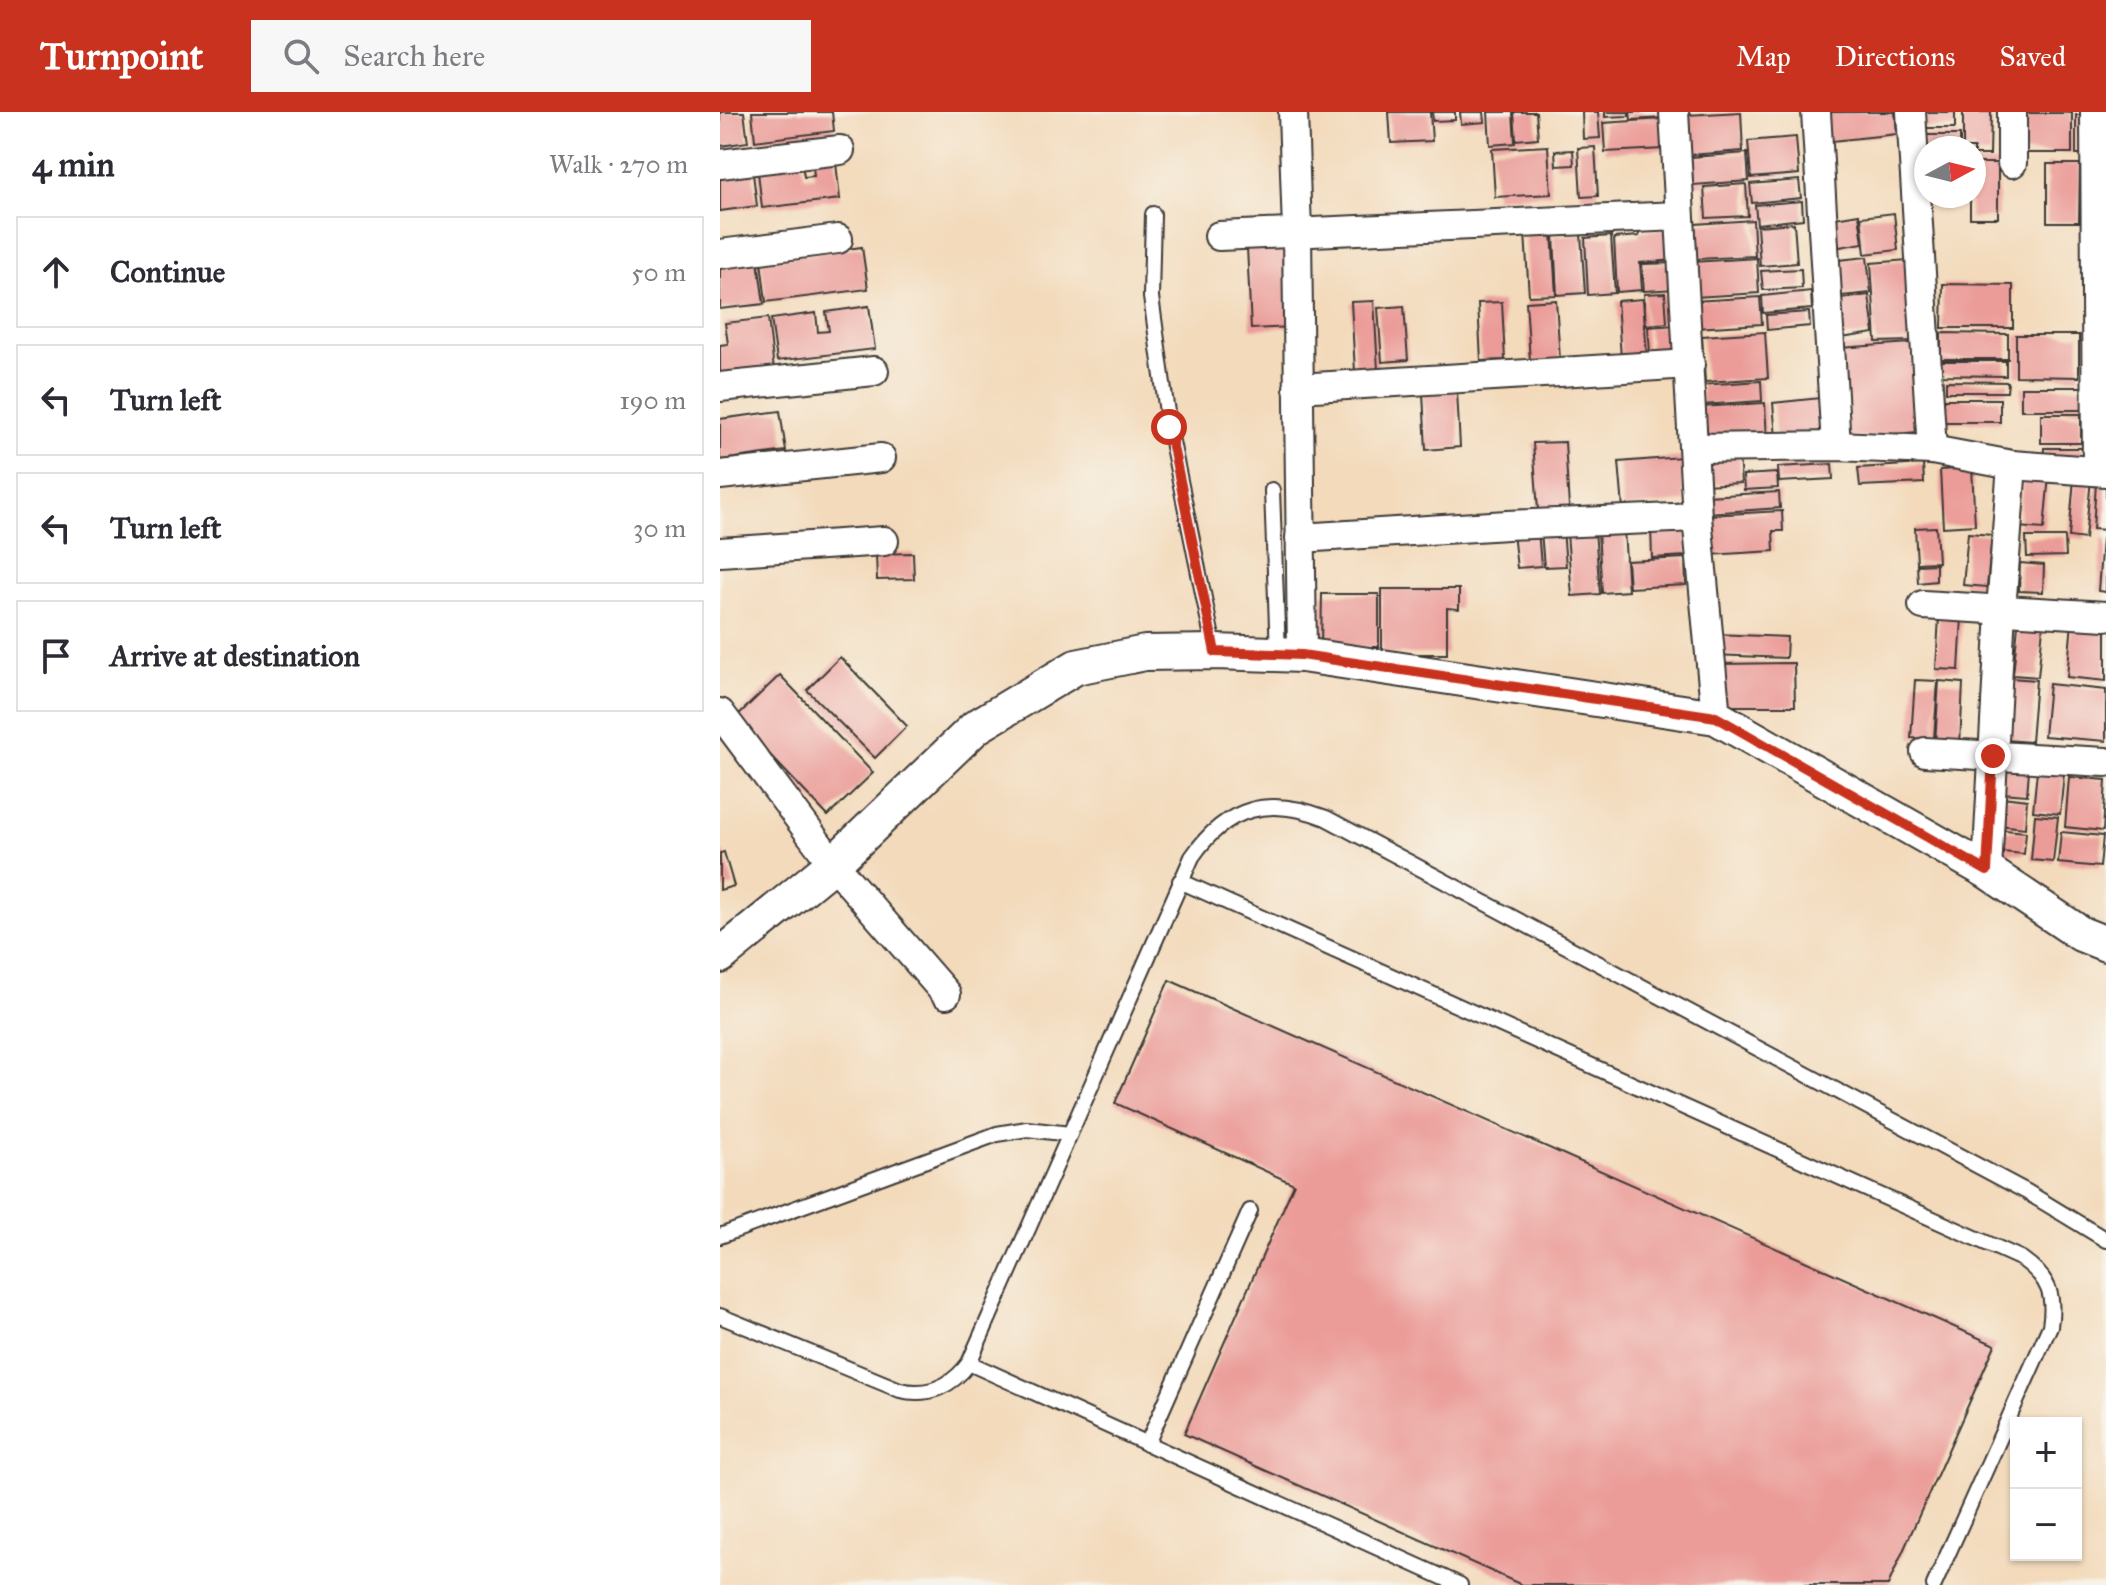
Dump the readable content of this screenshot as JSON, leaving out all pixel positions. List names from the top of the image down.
{
  "north": "right",
  "page": {
    "header": "Turnpoint",
    "search": "Search here",
    "nav": ["Map", "Directions", "Saved"],
    "heading": ["4 min", "Walk · 270 m"],
    "list": [
      ["Continue", "50 m"],
      ["Turn left", "190 m"],
      ["Turn left", "30 m"],
      "Arrive at destination"
    ],
    "map_buttons": ["+", "−"]
  }
}
